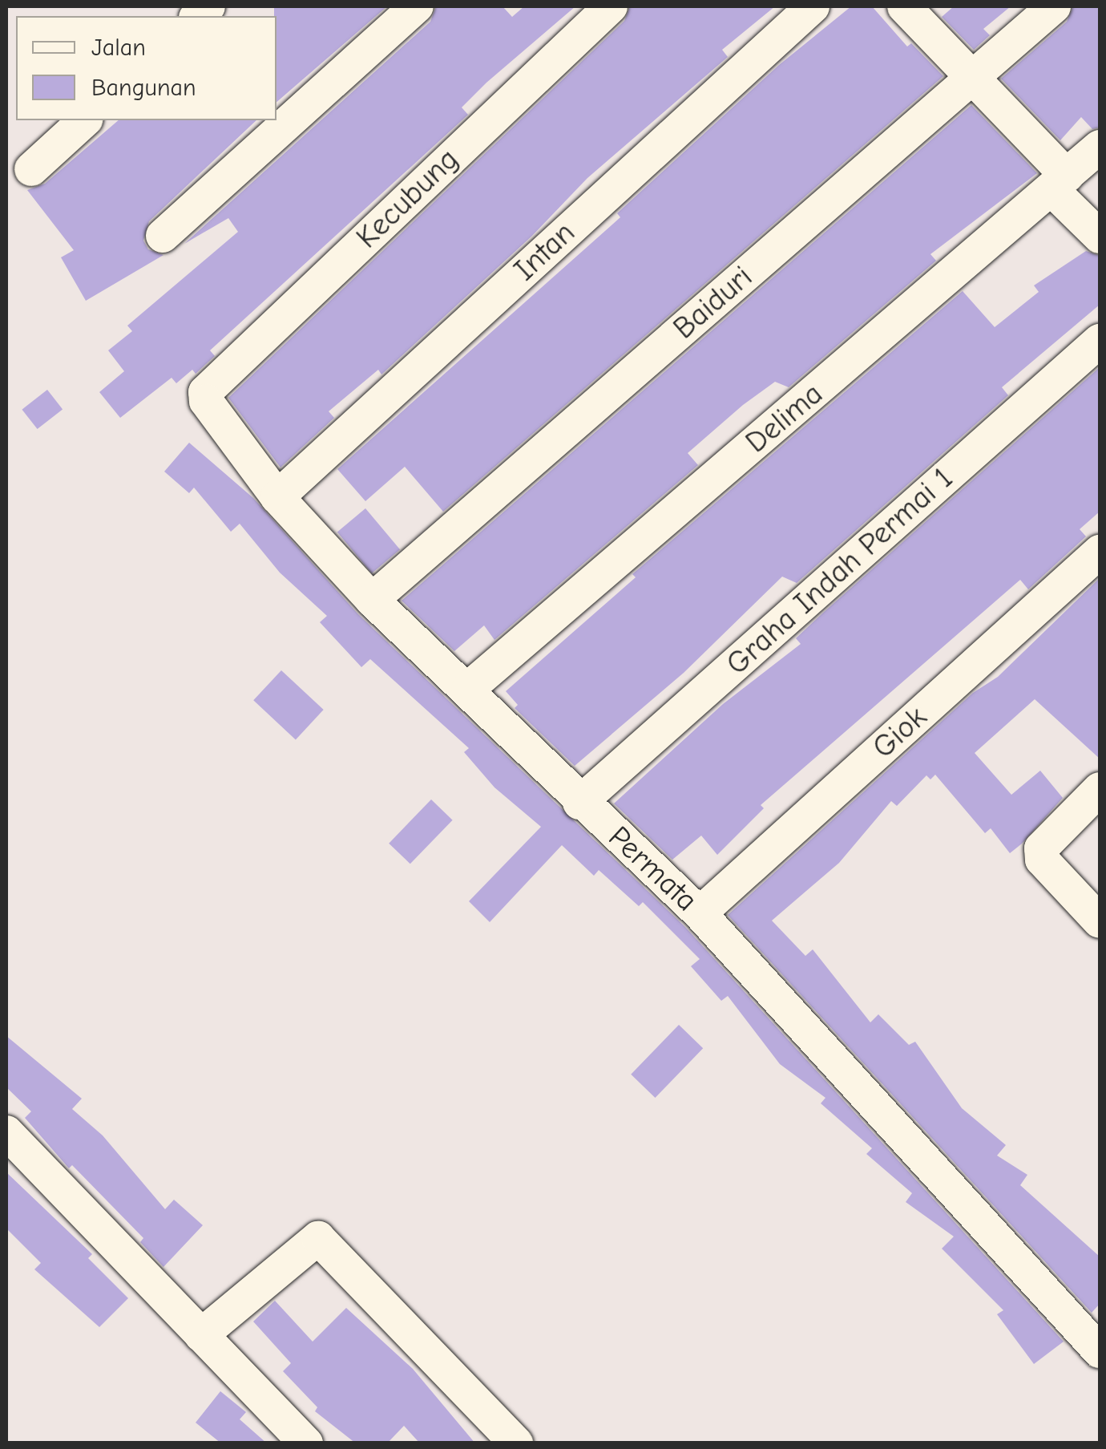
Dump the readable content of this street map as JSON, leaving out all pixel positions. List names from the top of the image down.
{
  "streets": {
    "street": [
      "Kecubung",
      "Intan",
      "Baiduri",
      "Delima",
      "Graha Indah Permai 1",
      "Giok",
      "Permata"
    ]
  },
  "crossings": [
    ["Kecubung", "Permata"],
    ["Intan", "Permata"],
    ["Baiduri", "Permata"],
    ["Delima", "Permata"],
    ["Graha Indah Permai 1", "Permata"],
    ["Giok", "Permata"]
  ],
  "legend": ["Jalan", "Bangunan"]
}
